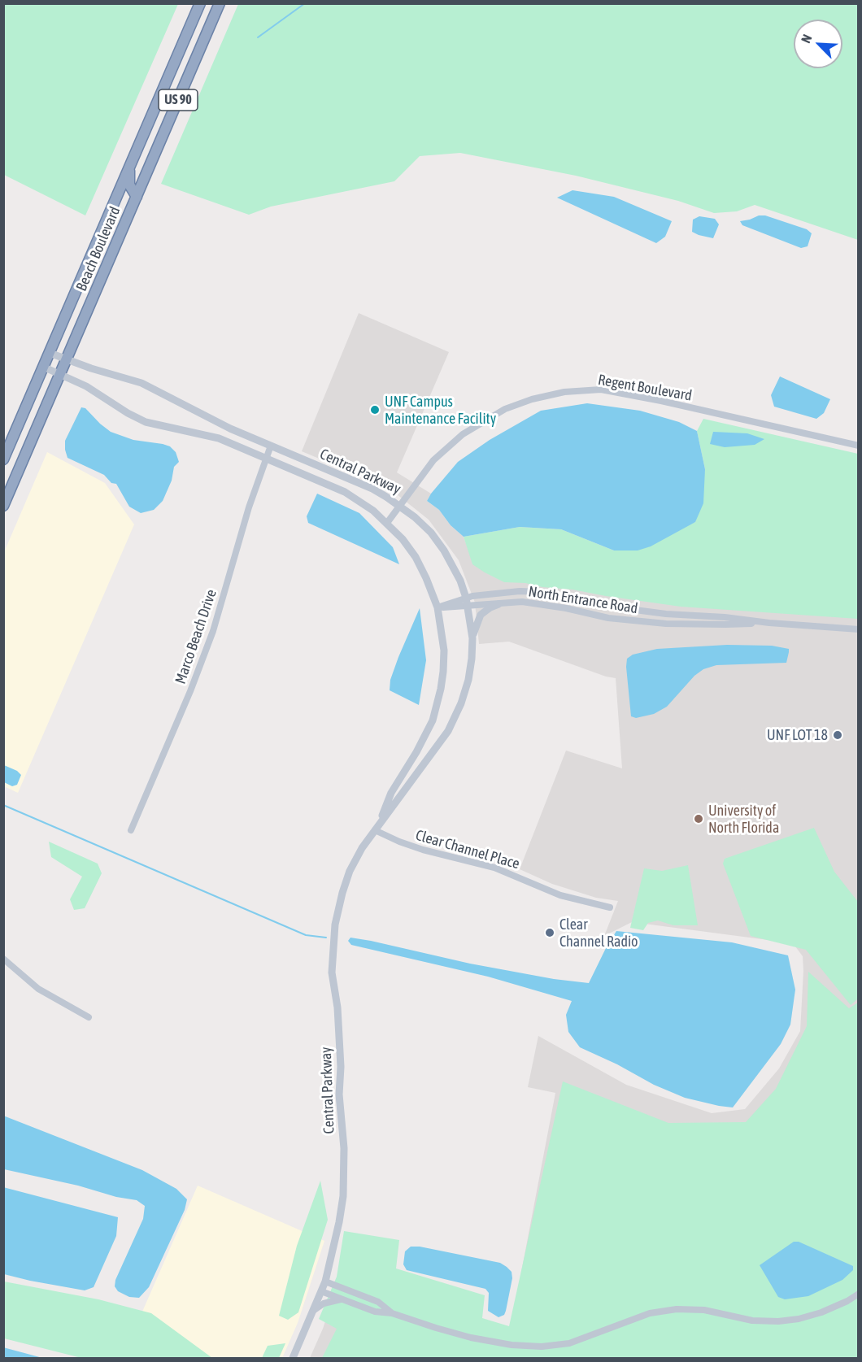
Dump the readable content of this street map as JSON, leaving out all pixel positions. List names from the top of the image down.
{
  "streets": {
    "highway": ["US 90", "Beach Boulevard"],
    "street": [
      "Regent Boulevard",
      "Central Parkway",
      "North Entrance Road",
      "Marco Beach Drive",
      "Clear Channel Place"
    ]
  },
  "crossings": [
    ["US 90", "Central Parkway"],
    ["Beach Boulevard", "Central Parkway"],
    ["Regent Boulevard", "Central Parkway"],
    ["Central Parkway", "North Entrance Road"],
    ["Central Parkway", "Marco Beach Drive"],
    ["Central Parkway", "Clear Channel Place"]
  ],
  "places": [
    "UNF Campus Maintenance Facility",
    "UNF LOT 18",
    "University of North Florida",
    "Clear Channel Radio"
  ],
  "north": "top left"
}
